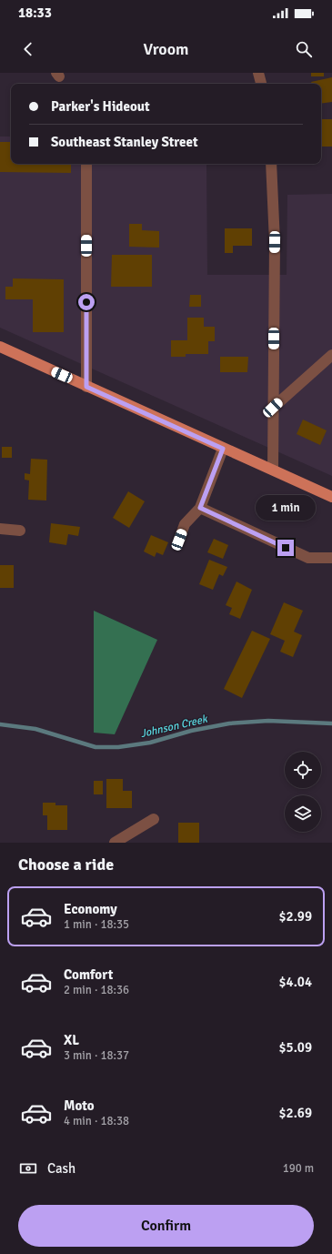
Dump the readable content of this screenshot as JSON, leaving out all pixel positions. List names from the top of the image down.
{
  "water": ["Johnson Creek"],
  "page": {
    "status": "18:33",
    "header": "Vroom",
    "banner": ["Parker's Hideout", "Southeast Stanley Street"],
    "bubble": "1 min",
    "heading": "Choose a ride",
    "list": [
      {
        "name": "Economy",
        "note": "1 min · 18:35",
        "value": "$2.99"
      },
      {
        "name": "Comfort",
        "note": "2 min · 18:36",
        "value": "$4.04"
      },
      {
        "name": "XL",
        "note": "3 min · 18:37",
        "value": "$5.09"
      },
      {
        "name": "Moto",
        "note": "4 min · 18:38",
        "value": "$2.69"
      }
    ],
    "pay": ["Cash", "190 m"],
    "buttons": "Confirm"
  }
}
